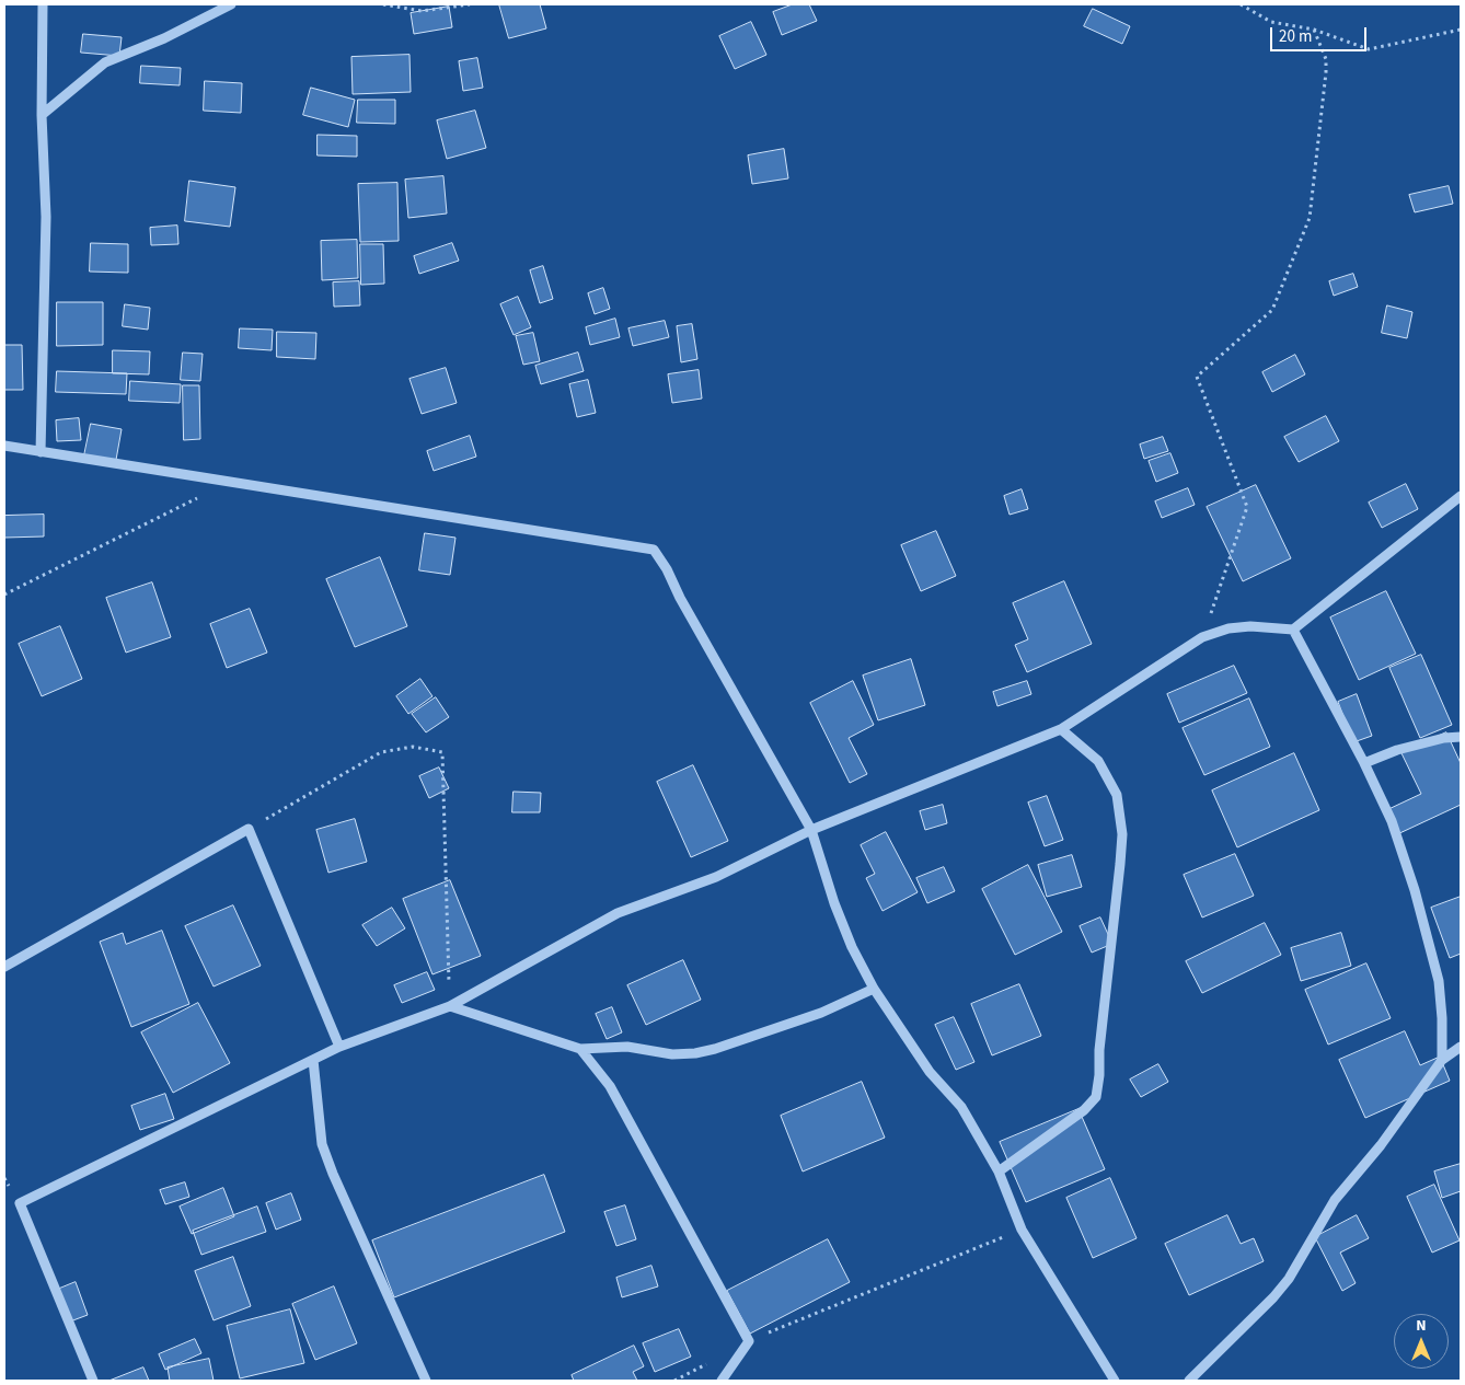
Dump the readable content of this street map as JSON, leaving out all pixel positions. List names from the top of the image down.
{
  "scale_bar": "20 m",
  "north": "top"
}
